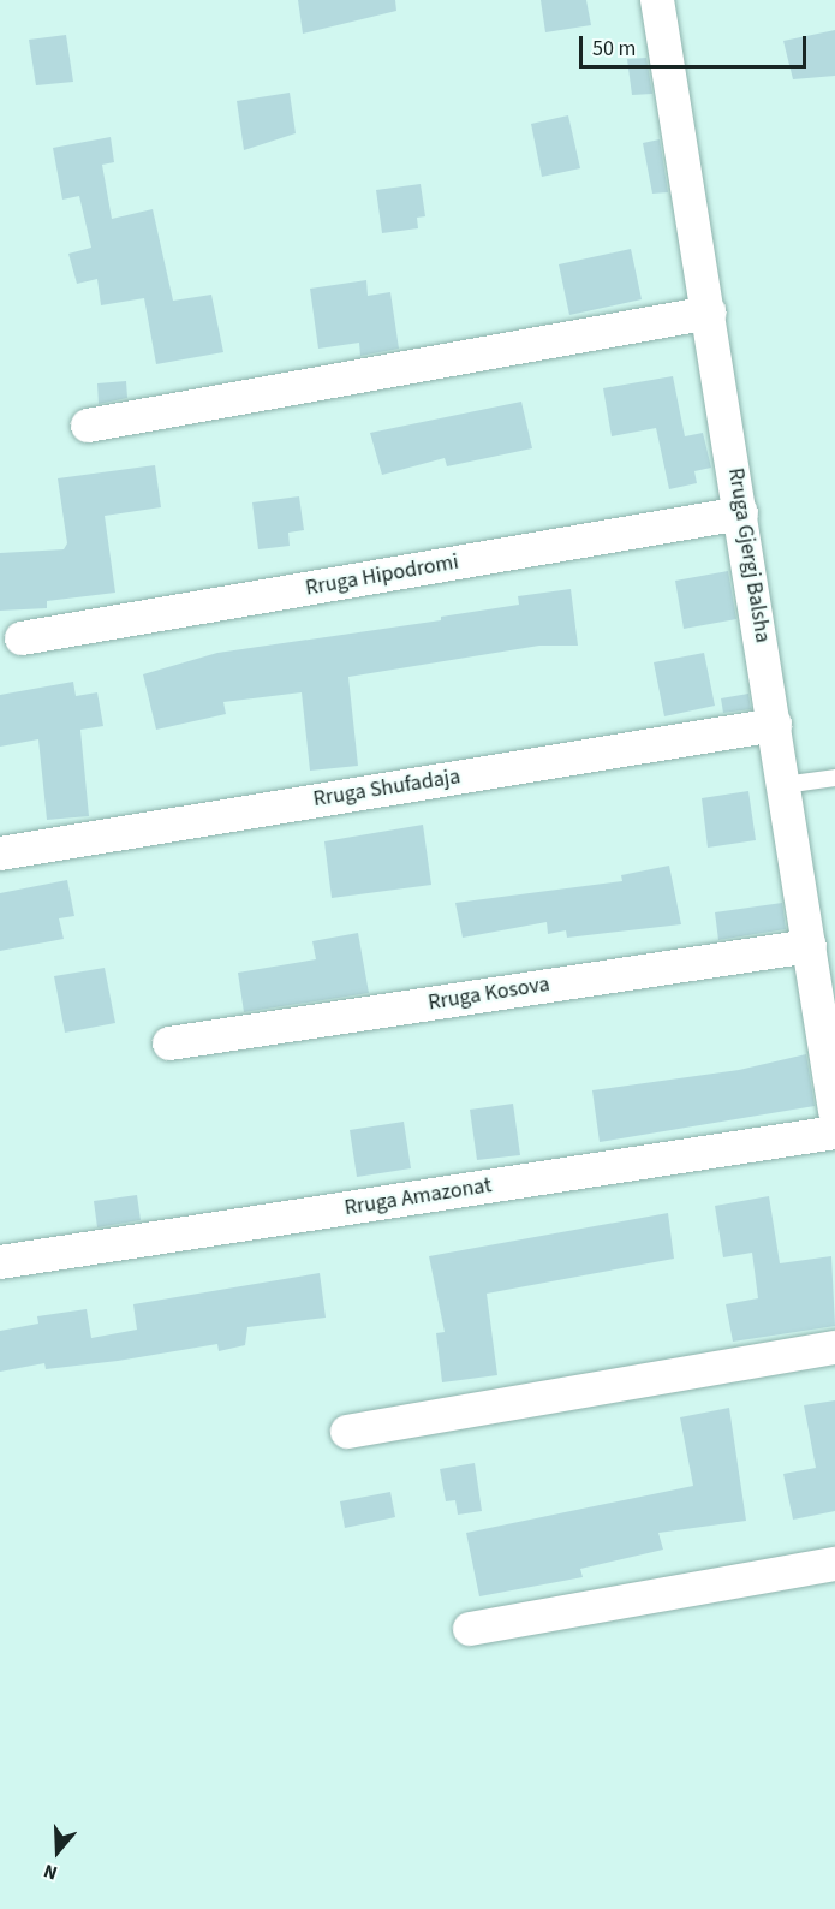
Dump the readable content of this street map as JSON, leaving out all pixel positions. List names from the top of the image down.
{
  "streets": {
    "street": [
      "Rruga Gjergj Balsha",
      "Rruga Hipodromi",
      "Rruga Shufadaja",
      "Rruga Kosova",
      "Rruga Amazonat"
    ]
  },
  "crossings": [
    ["Rruga Gjergj Balsha", "Rruga Hipodromi"],
    ["Rruga Gjergj Balsha", "Rruga Shufadaja"],
    ["Rruga Gjergj Balsha", "Rruga Kosova"]
  ],
  "scale_bar": "50 m",
  "north": "bottom"
}
